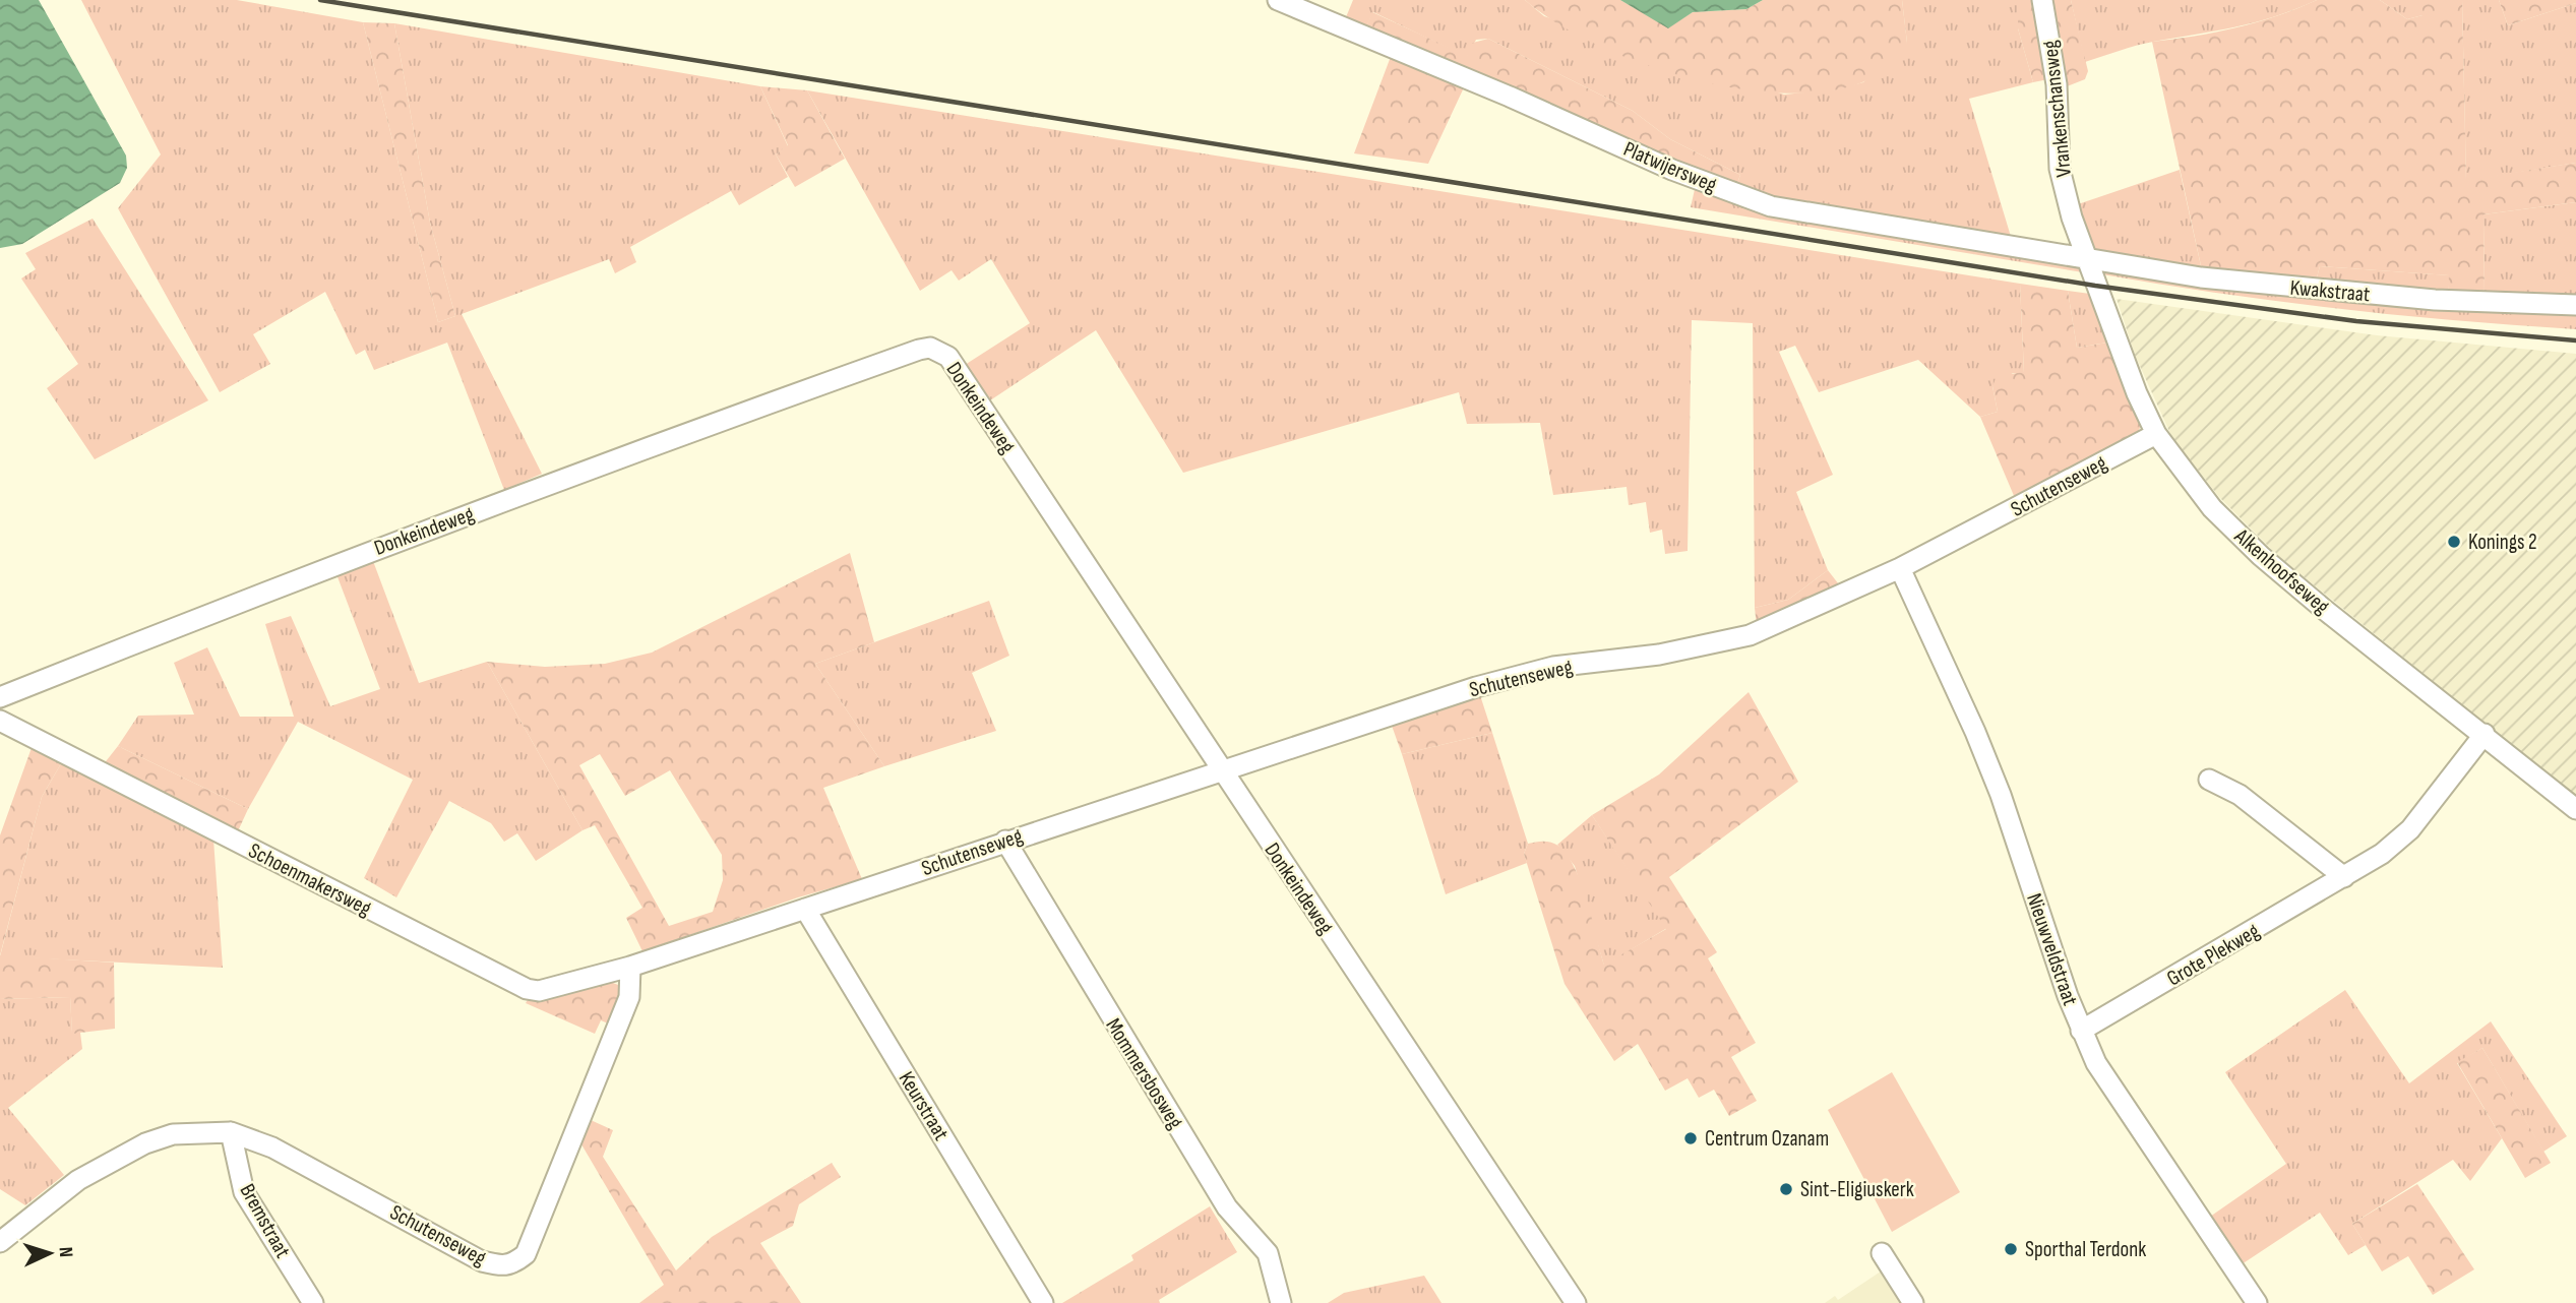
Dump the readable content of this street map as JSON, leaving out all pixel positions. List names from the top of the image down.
{
  "streets": {
    "street": [
      "Vrankenschansweg",
      "Platwijersweg",
      "Kwakstraat",
      "Donkeindeweg",
      "Schutenseweg",
      "Alkenhoofseweg",
      "Schoenmakersweg",
      "Nieuwveldstraat",
      "Grote Plekweg",
      "Mommersbosweg",
      "Keurstraat",
      "Bremstraat"
    ]
  },
  "crossings": [
    ["Vrankenschansweg", "Platwijersweg"],
    ["Vrankenschansweg", "Kwakstraat"],
    ["Vrankenschansweg", "Alkenhoofseweg"],
    ["Platwijersweg", "Kwakstraat"],
    ["Platwijersweg", "Alkenhoofseweg"],
    ["Kwakstraat", "Alkenhoofseweg"],
    ["Donkeindeweg", "Schutenseweg"],
    ["Schutenseweg", "Alkenhoofseweg"],
    ["Schutenseweg", "Schoenmakersweg"],
    ["Schutenseweg", "Nieuwveldstraat"],
    ["Schutenseweg", "Mommersbosweg"],
    ["Schutenseweg", "Keurstraat"],
    ["Schutenseweg", "Bremstraat"],
    ["Alkenhoofseweg", "Grote Plekweg"],
    ["Nieuwveldstraat", "Grote Plekweg"]
  ],
  "places": [
    "Konings 2",
    "Centrum Ozanam",
    "Sint-Eligiuskerk",
    "Sporthal Terdonk"
  ],
  "north": "right"
}
